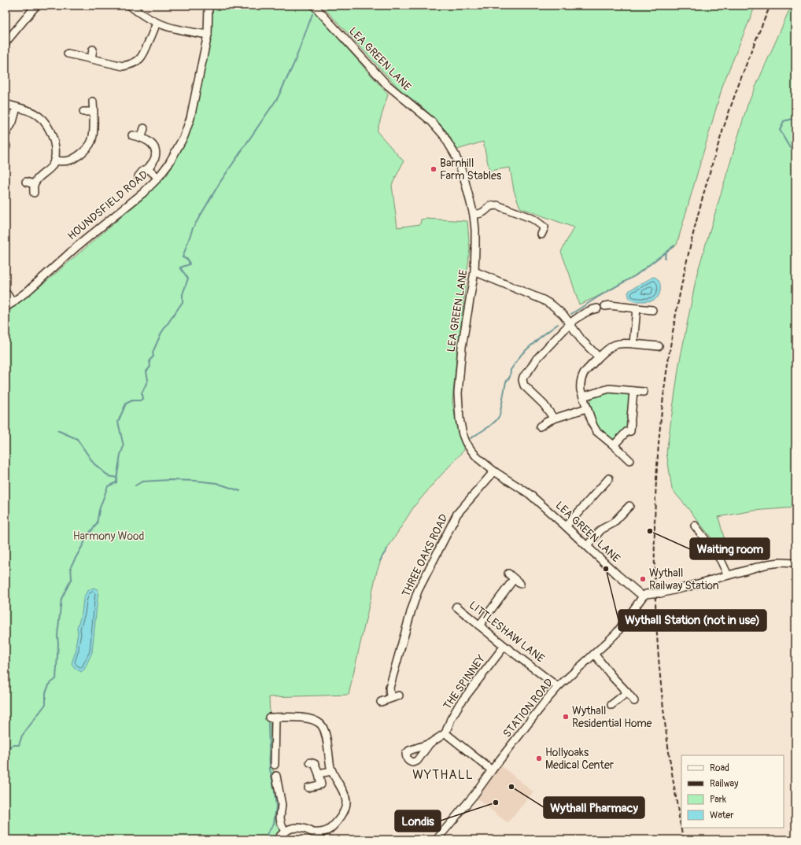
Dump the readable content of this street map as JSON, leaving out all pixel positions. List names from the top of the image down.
{
  "streets": {
    "street": [
      "LEA GREEN LANE",
      "HOUNDSFIELD ROAD",
      "THREE OAKS ROAD",
      "LITTLESHAW LANE",
      "THE SPINNEY",
      "STATION ROAD"
    ]
  },
  "crossings": [
    ["LEA GREEN LANE", "THREE OAKS ROAD"],
    ["LEA GREEN LANE", "STATION ROAD"],
    ["LITTLESHAW LANE", "THE SPINNEY"],
    ["LITTLESHAW LANE", "STATION ROAD"]
  ],
  "districts": ["WYTHALL"],
  "parks": ["Harmony Wood"],
  "places": [
    "Barnhill Farm Stables",
    "Waiting room",
    "Wythall Station (not in use)",
    "Wythall Railway Station",
    "Wythall Residential Home",
    "Hollyoaks Medical Center",
    "Wythall Pharmacy",
    "Londis"
  ],
  "legend": [
    "Road",
    "Railway",
    "Park",
    "Water"
  ]
}
